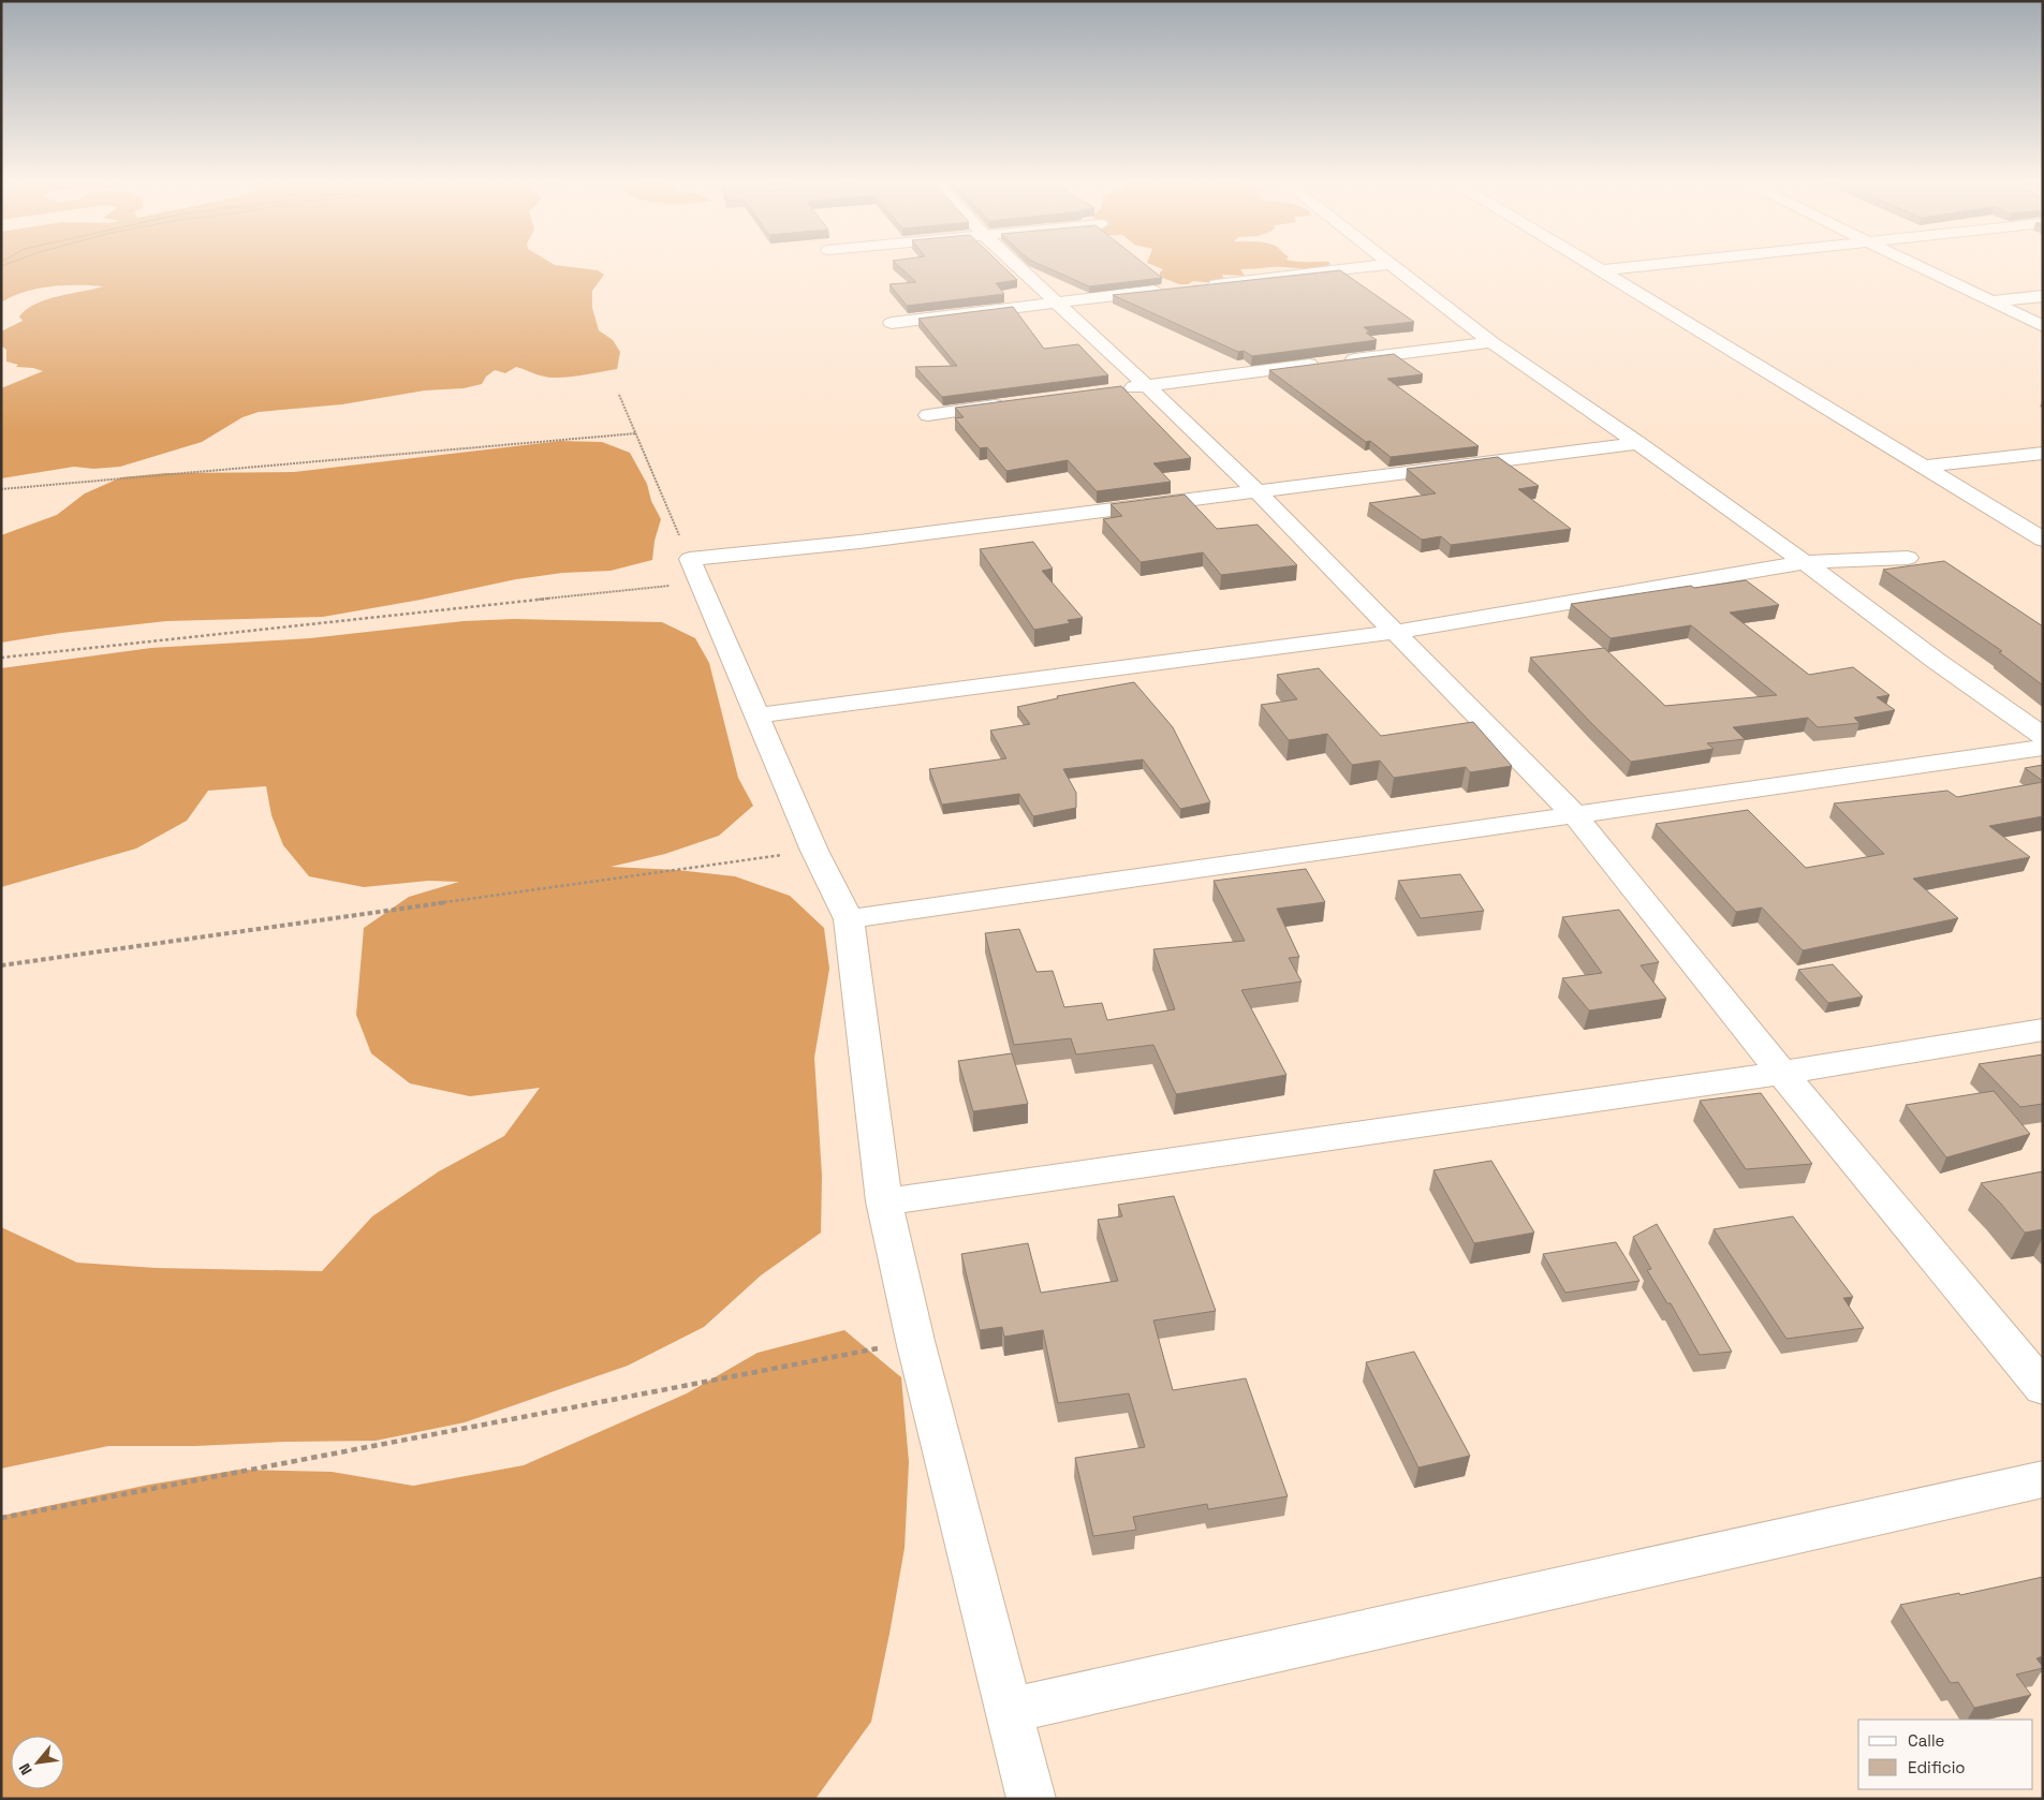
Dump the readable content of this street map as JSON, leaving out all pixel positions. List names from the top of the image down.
{
  "legend": ["Calle", "Edificio"],
  "north": "bottom left"
}
